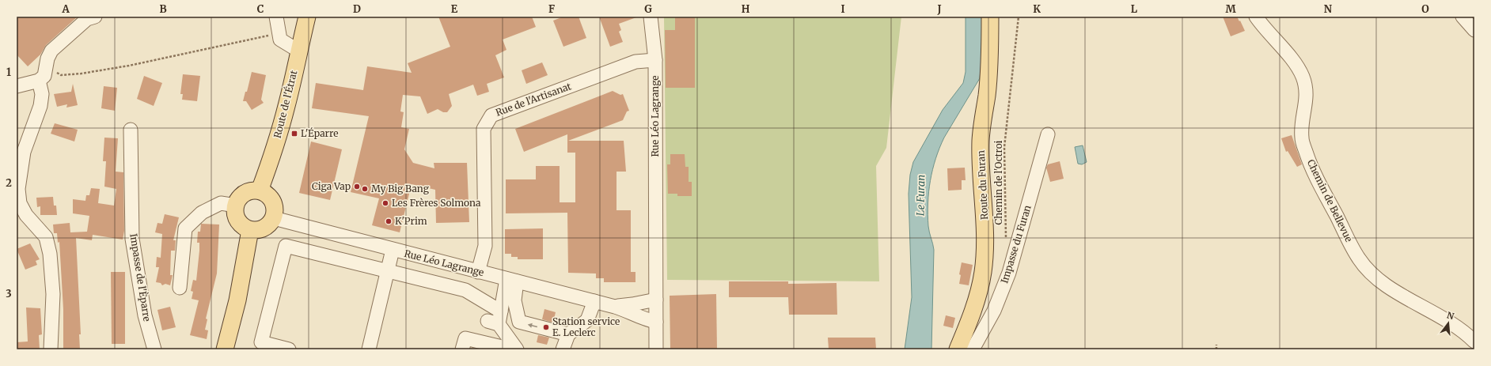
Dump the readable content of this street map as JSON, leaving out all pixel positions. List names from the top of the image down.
{
  "streets": {
    "main road": ["Route de l'Étrat", "Route du Furan"],
    "street": [
      "Rue de l'Artisanat",
      "Rue Léo Lagrange",
      "Chemin de Bellevue",
      "Impasse du Furan",
      "Impasse de l'Èparre"
    ],
    "path": ["Chemin de l'Octroi"]
  },
  "crossings": [
    ["Rue de l'Artisanat", "Rue Léo Lagrange"],
    ["Route de l'Étrat", "Rue Léo Lagrange"]
  ],
  "water": ["Le Furan"],
  "places": {
    "transit": ["L'Éparre"],
    "other": [
      "Ciga Vap",
      "My Big Bang",
      "Les Frères Solmona",
      "K'Prim",
      "Station service E. Leclerc"
    ]
  },
  "north": "top",
  "grid": {
    "columns": [
      "A",
      "B",
      "C",
      "D",
      "E",
      "F",
      "G",
      "H",
      "I",
      "J",
      "K",
      "L",
      "M",
      "N",
      "O"
    ],
    "rows": ["1", "2", "3"]
  }
}
